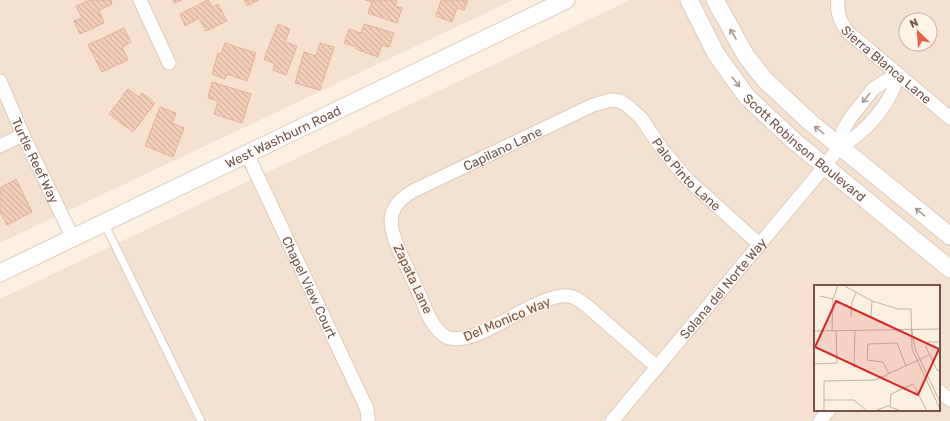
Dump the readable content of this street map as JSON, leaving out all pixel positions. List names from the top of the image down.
{
  "streets": {
    "street": [
      "Sierra Blanca Lane",
      "West Washburn Road",
      "Scott Robinson Boulevard",
      "Capilano Lane",
      "Turtle Reef Way",
      "Palo Pinto Lane",
      "Zapata Lane",
      "Chapel View Court",
      "Solana del Norte Way",
      "Del Monico Way"
    ]
  },
  "crossings": [
    ["West Washburn Road", "Turtle Reef Way"],
    ["West Washburn Road", "Chapel View Court"],
    ["Scott Robinson Boulevard", "Solana del Norte Way"],
    ["Capilano Lane", "Palo Pinto Lane"],
    ["Capilano Lane", "Zapata Lane"],
    ["Palo Pinto Lane", "Solana del Norte Way"],
    ["Zapata Lane", "Del Monico Way"],
    ["Solana del Norte Way", "Del Monico Way"]
  ],
  "north": "top left"
}
